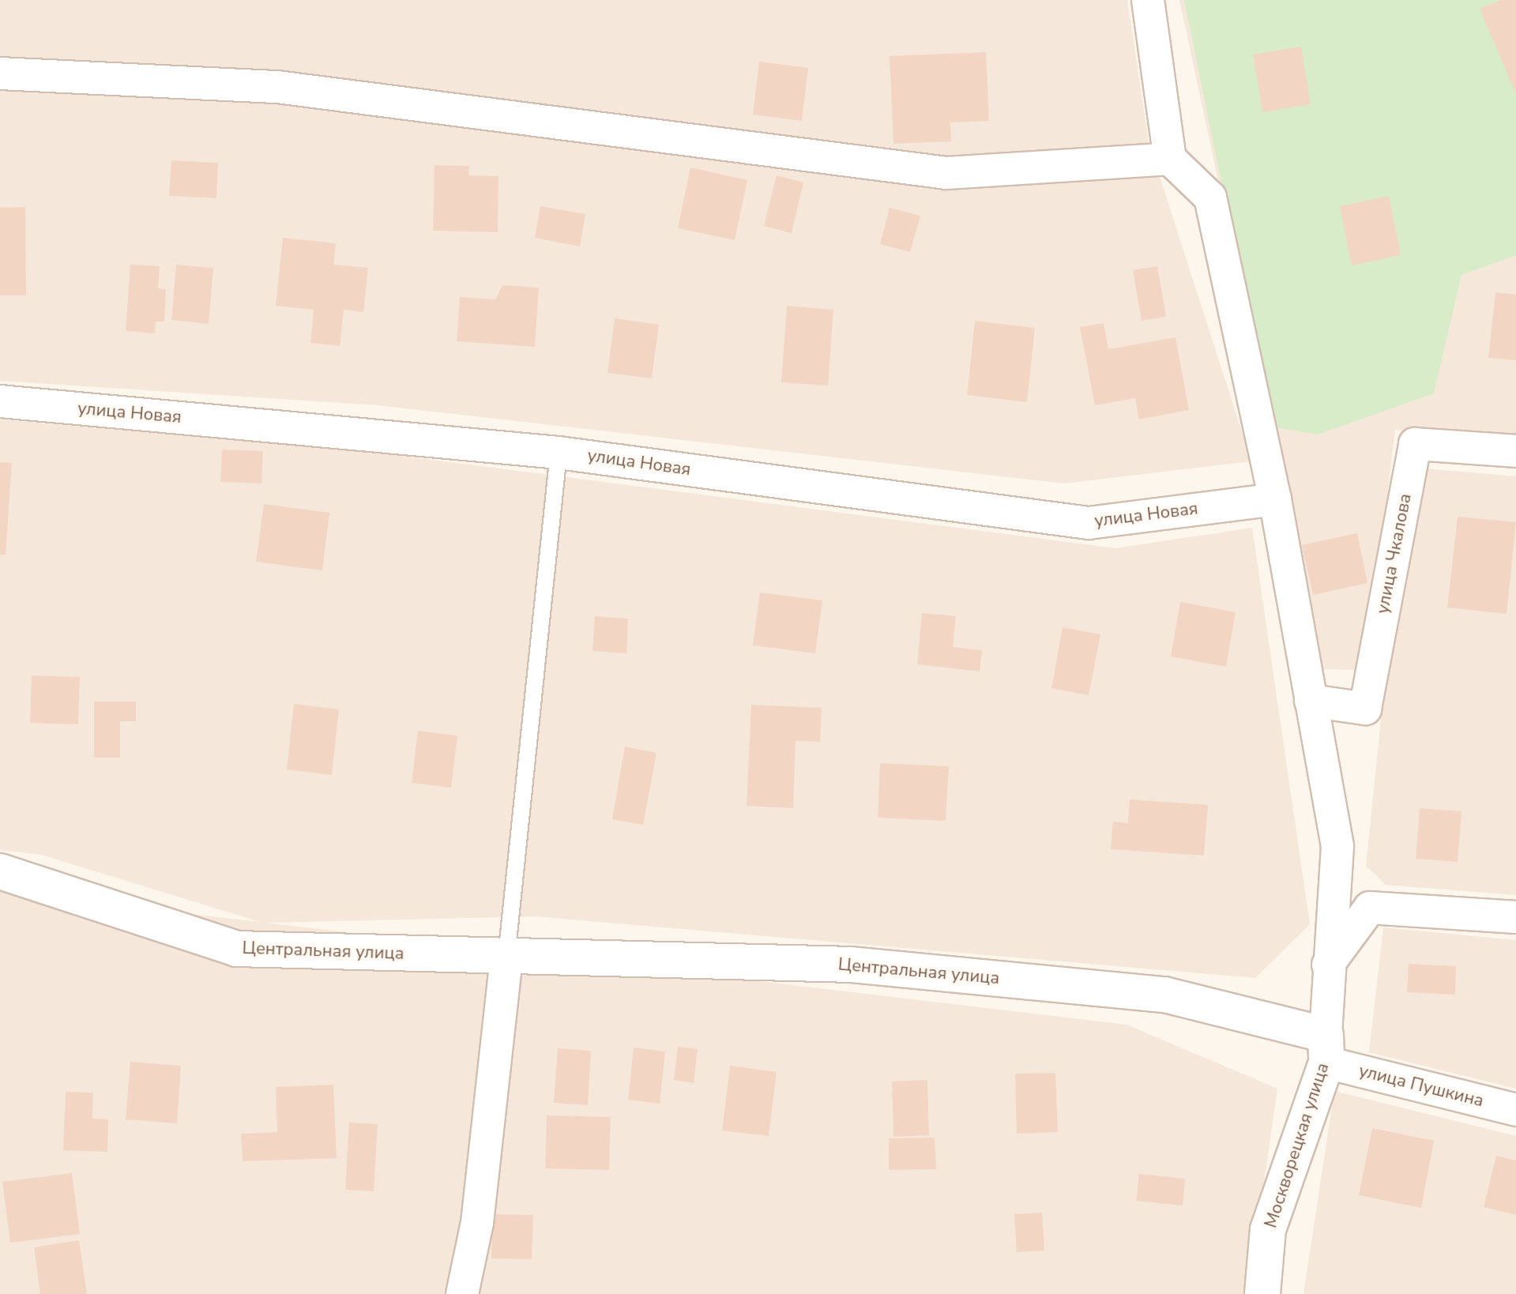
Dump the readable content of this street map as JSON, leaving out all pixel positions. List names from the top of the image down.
{
  "streets": {
    "street": [
      "улица Новая",
      "улица Чкалова",
      "Центральная улица",
      "улица Пушкина",
      "Москворецкая улица"
    ]
  },
  "crossings": [
    ["Центральная улица", "улица Пушкина"],
    ["Центральная улица", "Москворецкая улица"],
    ["улица Пушкина", "Москворецкая улица"]
  ]
}
